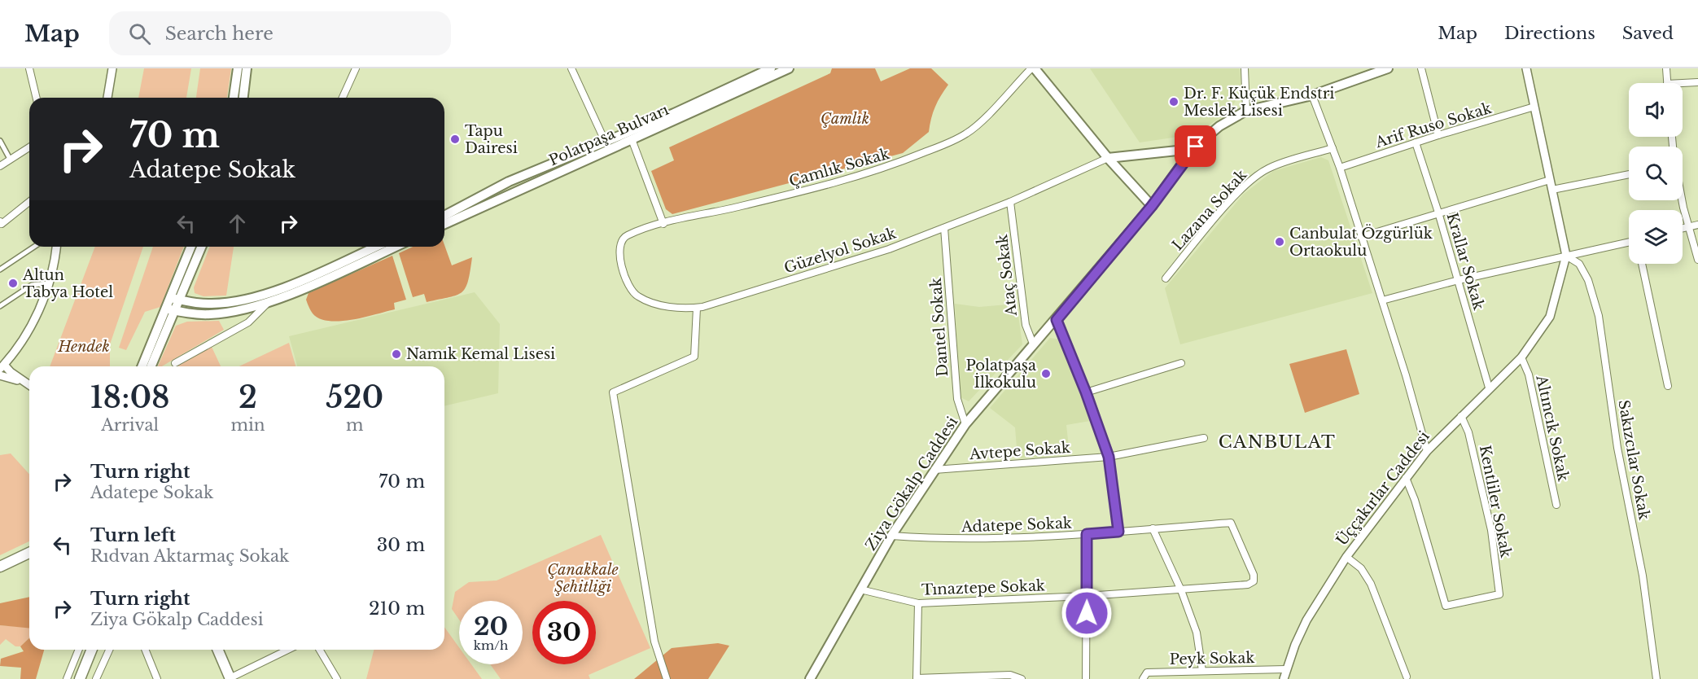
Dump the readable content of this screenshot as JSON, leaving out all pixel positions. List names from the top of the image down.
{
  "streets": {
    "main road": ["Polatpaşa Bulvarı", "Ziya Gökalp Caddesi"],
    "street": [
      "Arif Ruso Sokak",
      "Çamlık Sokak",
      "Lazana Sokak",
      "Güzelyol Sokak",
      "Krallar Sokak",
      "Ataç Sokak",
      "Dantel Sokak",
      "Altıncık Sokak",
      "Avtepe Sokak",
      "Sakızcılar Sokak",
      "Üççakırlar Caddesi",
      "Kentliler Sokak",
      "Adatepe Sokak",
      "Tınaztepe Sokak",
      "Peyk Sokak"
    ]
  },
  "crossings": [
    ["Arif Ruso Sokak", "Krallar Sokak"],
    ["Çamlık Sokak", "Güzelyol Sokak"],
    ["Güzelyol Sokak", "Ataç Sokak"],
    ["Güzelyol Sokak", "Dantel Sokak"],
    ["Krallar Sokak", "Üççakırlar Caddesi"],
    ["Ataç Sokak", "Ziya Gökalp Caddesi"],
    ["Dantel Sokak", "Ziya Gökalp Caddesi"],
    ["Altıncık Sokak", "Üççakırlar Caddesi"],
    ["Avtepe Sokak", "Ziya Gökalp Caddesi"],
    ["Sakızcılar Sokak", "Üççakırlar Caddesi"],
    ["Ziya Gökalp Caddesi", "Adatepe Sokak"],
    ["Ziya Gökalp Caddesi", "Tınaztepe Sokak"],
    ["Üççakırlar Caddesi", "Kentliler Sokak"],
    ["Üççakırlar Caddesi", "Peyk Sokak"],
    ["Adatepe Sokak", "Tınaztepe Sokak"]
  ],
  "districts": ["CANBULAT"],
  "parks": ["Çamlık", "Hendek", "Çanakkale Şehitliği"],
  "places": [
    "Dr. F. Küçük Endstri Meslek Lisesi",
    "Tapu Dairesi",
    "Canbulat Özgürlük Ortaokulu",
    "Altun Tabya Hotel",
    "Namık Kemal Lisesi",
    "Polatpaşa İlkokulu"
  ],
  "page": {
    "header": "Map",
    "search": "Search here",
    "nav": ["Map", "Directions", "Saved"],
    "turn": ["70 m", "Adatepe Sokak"],
    "eta": [
      "18:08",
      "Arrival",
      "2",
      "min",
      "520",
      "m"
    ],
    "list": [
      {
        "name": "Turn right",
        "note": "Adatepe Sokak",
        "value": "70 m"
      },
      {
        "name": "Turn left",
        "note": "Rıdvan Aktarmaç Sokak",
        "value": "30 m"
      },
      {
        "name": "Turn right",
        "note": "Ziya Gökalp Caddesi",
        "value": "210 m"
      }
    ],
    "speed": "20 km/h",
    "limit": "30"
  }
}
